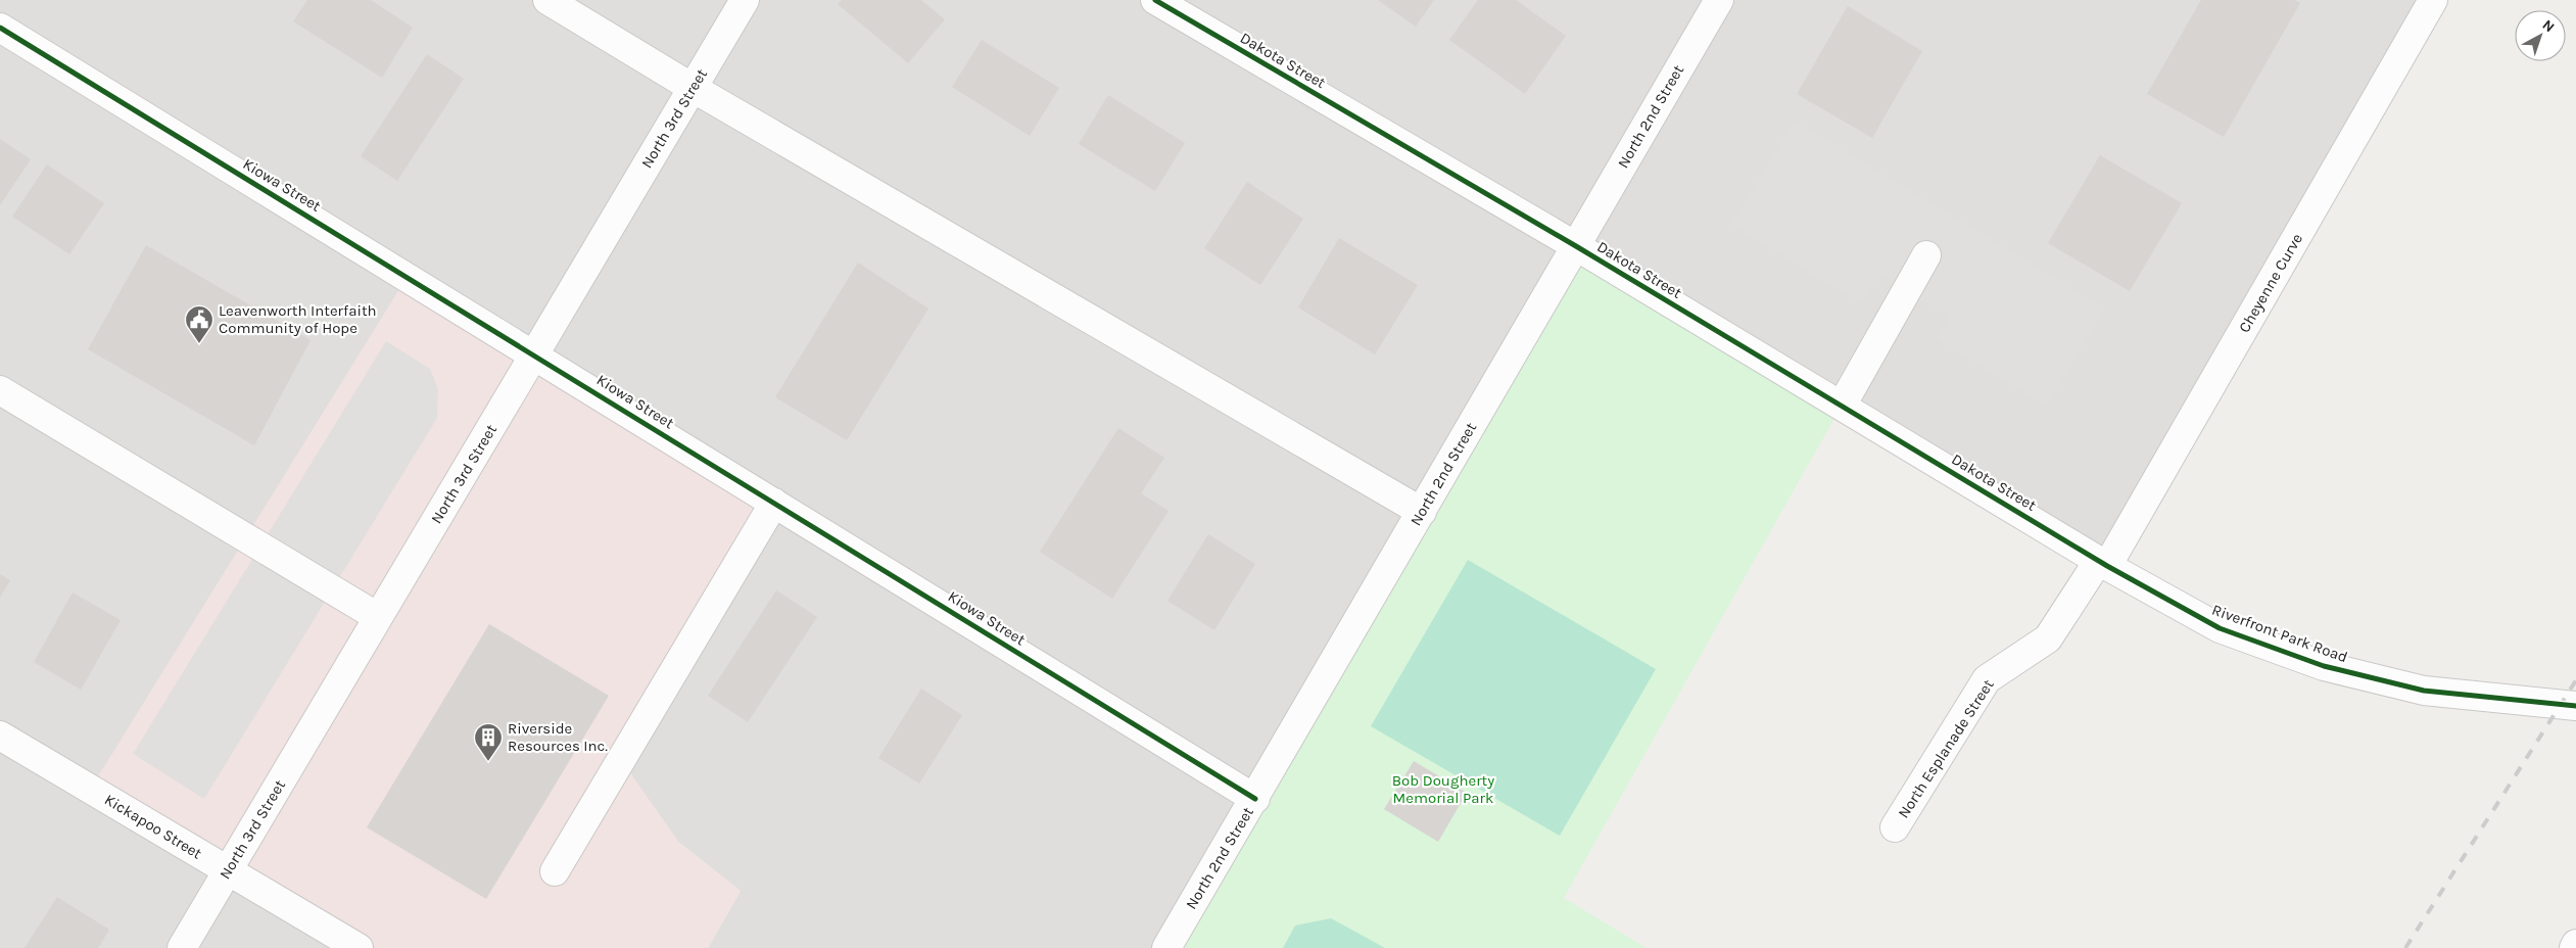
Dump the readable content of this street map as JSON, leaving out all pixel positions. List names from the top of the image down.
{
  "streets": {
    "street": [
      "Dakota Street",
      "North 2nd Street",
      "North 3rd Street",
      "Kiowa Street",
      "Cheyenne Curve",
      "Riverfront Park Road",
      "North Esplanade Street",
      "Kickapoo Street"
    ]
  },
  "crossings": [
    ["Dakota Street", "North 2nd Street"],
    ["Dakota Street", "Cheyenne Curve"],
    ["Dakota Street", "Riverfront Park Road"],
    ["Dakota Street", "North Esplanade Street"],
    ["North 2nd Street", "Kiowa Street"],
    ["North 3rd Street", "Kiowa Street"],
    ["North 3rd Street", "Kickapoo Street"],
    ["Cheyenne Curve", "Riverfront Park Road"],
    ["Cheyenne Curve", "North Esplanade Street"],
    ["Riverfront Park Road", "North Esplanade Street"]
  ],
  "parks": ["Bob Dougherty Memorial Park"],
  "places": {
    "public building": ["Leavenworth Interfaith Community of Hope"],
    "building": ["Riverside Resources Inc."]
  },
  "north": "top right"
}
